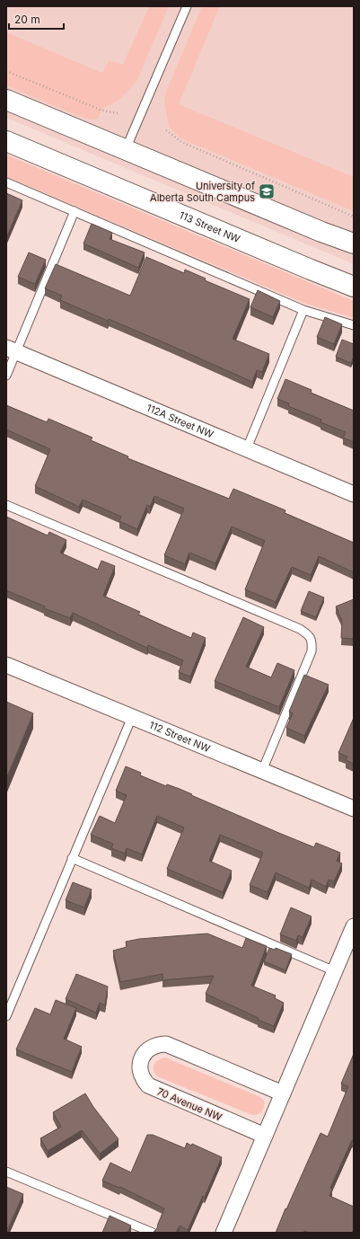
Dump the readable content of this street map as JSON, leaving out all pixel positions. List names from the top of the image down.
{
  "streets": {
    "main road": ["113 Street NW"],
    "street": ["112A Street NW", "112 Street NW", "70 Avenue NW"]
  },
  "places": {
    "school or university": ["University of Alberta South Campus"]
  },
  "scale_bar": "20 m"
}
